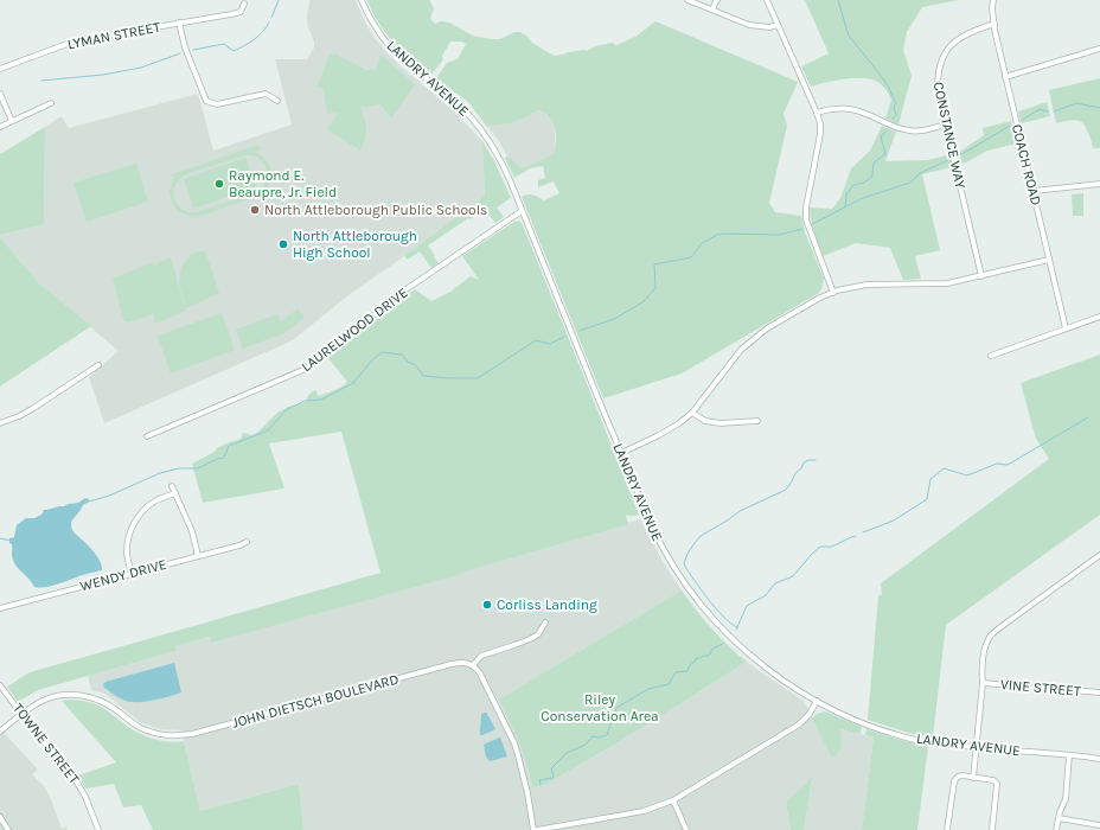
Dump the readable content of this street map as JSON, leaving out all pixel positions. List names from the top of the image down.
{
  "streets": {
    "street": [
      "LYMAN STREET",
      "LANDRY AVENUE",
      "CONSTANCE WAY",
      "COACH ROAD",
      "LAURELWOOD DRIVE",
      "WENDY DRIVE",
      "VINE STREET",
      "JOHN DIETSCH BOULEVARD",
      "TOWNE STREET"
    ]
  },
  "crossings": [
    ["LANDRY AVENUE", "LAURELWOOD DRIVE"],
    ["CONSTANCE WAY", "COACH ROAD"],
    ["JOHN DIETSCH BOULEVARD", "TOWNE STREET"]
  ],
  "parks": ["Riley Conservation Area"],
  "places": [
    "Raymond E. Beaupre, Jr. Field",
    "North Attleborough Public Schools",
    "North Attleborough High School",
    "Corliss Landing"
  ]
}
